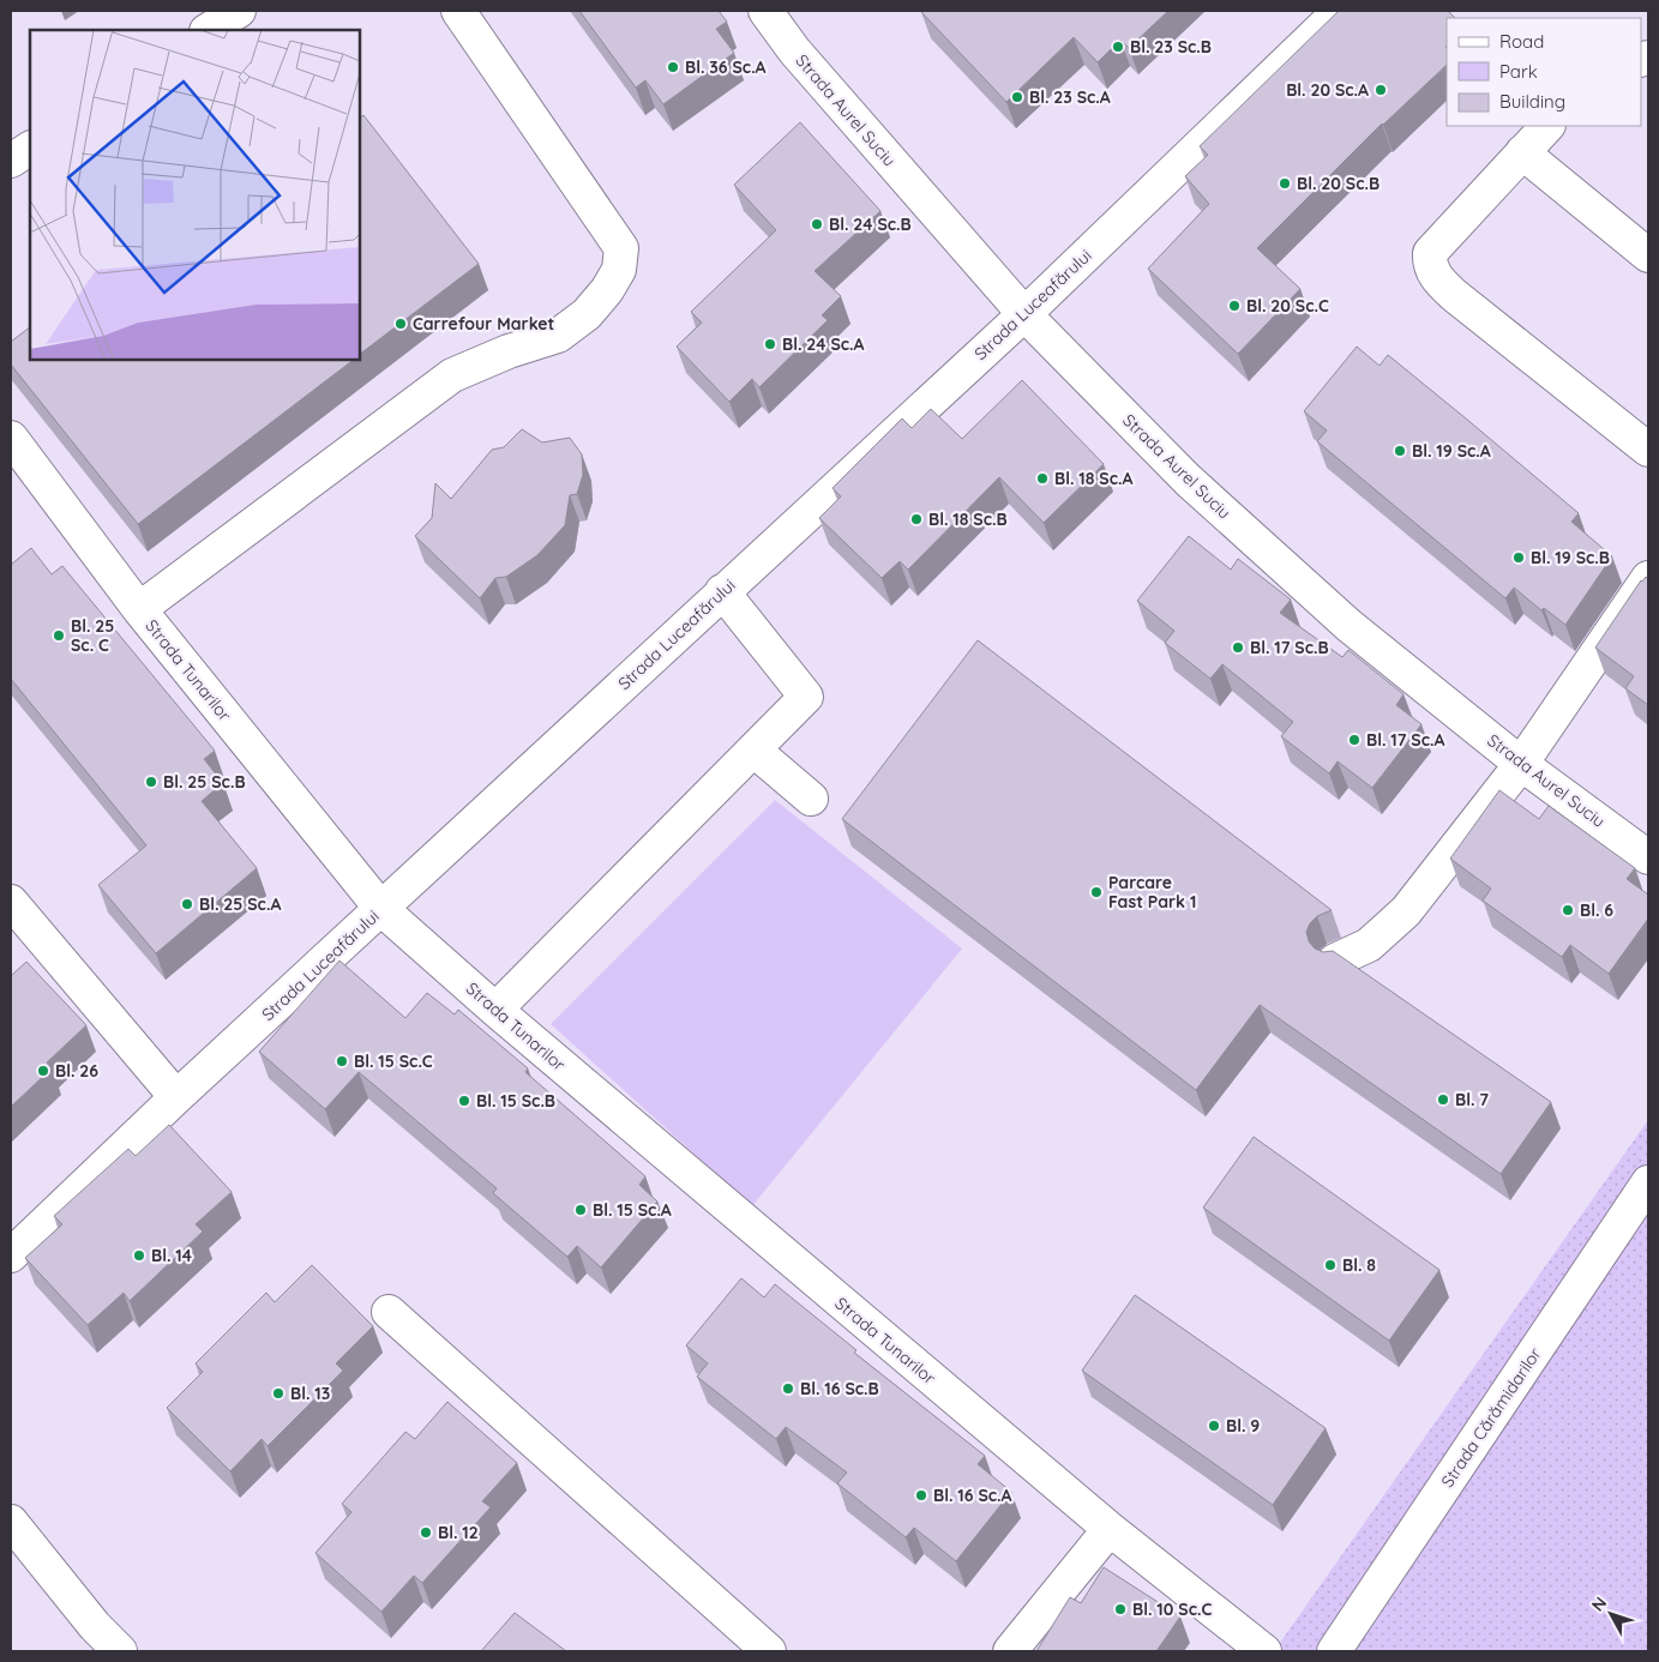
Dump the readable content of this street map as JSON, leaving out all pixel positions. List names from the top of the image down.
{
  "streets": {
    "street": [
      "Strada Aurel Suciu",
      "Strada Luceafărului",
      "Strada Tunarilor",
      "Strada Cărămidarilor"
    ]
  },
  "crossings": [
    ["Strada Aurel Suciu", "Strada Luceafărului"],
    ["Strada Luceafărului", "Strada Tunarilor"]
  ],
  "places": [
    "Bl. 23 Sc.B",
    "Bl. 36 Sc.A",
    "Bl. 20 Sc.A",
    "Bl. 23 Sc.A",
    "Bl. 20 Sc.B",
    "Bl. 24 Sc.B",
    "Bl. 20 Sc.C",
    "Carrefour Market",
    "Bl. 24 Sc.A",
    "Bl. 19 Sc.A",
    "Bl. 18 Sc.A",
    "Bl. 18 Sc.B",
    "Bl. 19 Sc.B",
    "Bl. 25 Sc. C",
    "Bl. 17 Sc.B",
    "Bl. 17 Sc.A",
    "Bl. 25 Sc.B",
    "Parcare Fast Park 1",
    "Bl. 25 Sc.A",
    "Bl. 6",
    "Bl. 15 Sc.C",
    "Bl. 26",
    "Bl. 7",
    "Bl. 15 Sc.B",
    "Bl. 15 Sc.A",
    "Bl. 14",
    "Bl. 8",
    "Bl. 16 Sc.B",
    "Bl. 13",
    "Bl. 9",
    "Bl. 16 Sc.A",
    "Bl. 12",
    "Bl. 10 Sc.C"
  ],
  "legend": ["Road", "Park", "Building"],
  "north": "top left"
}
